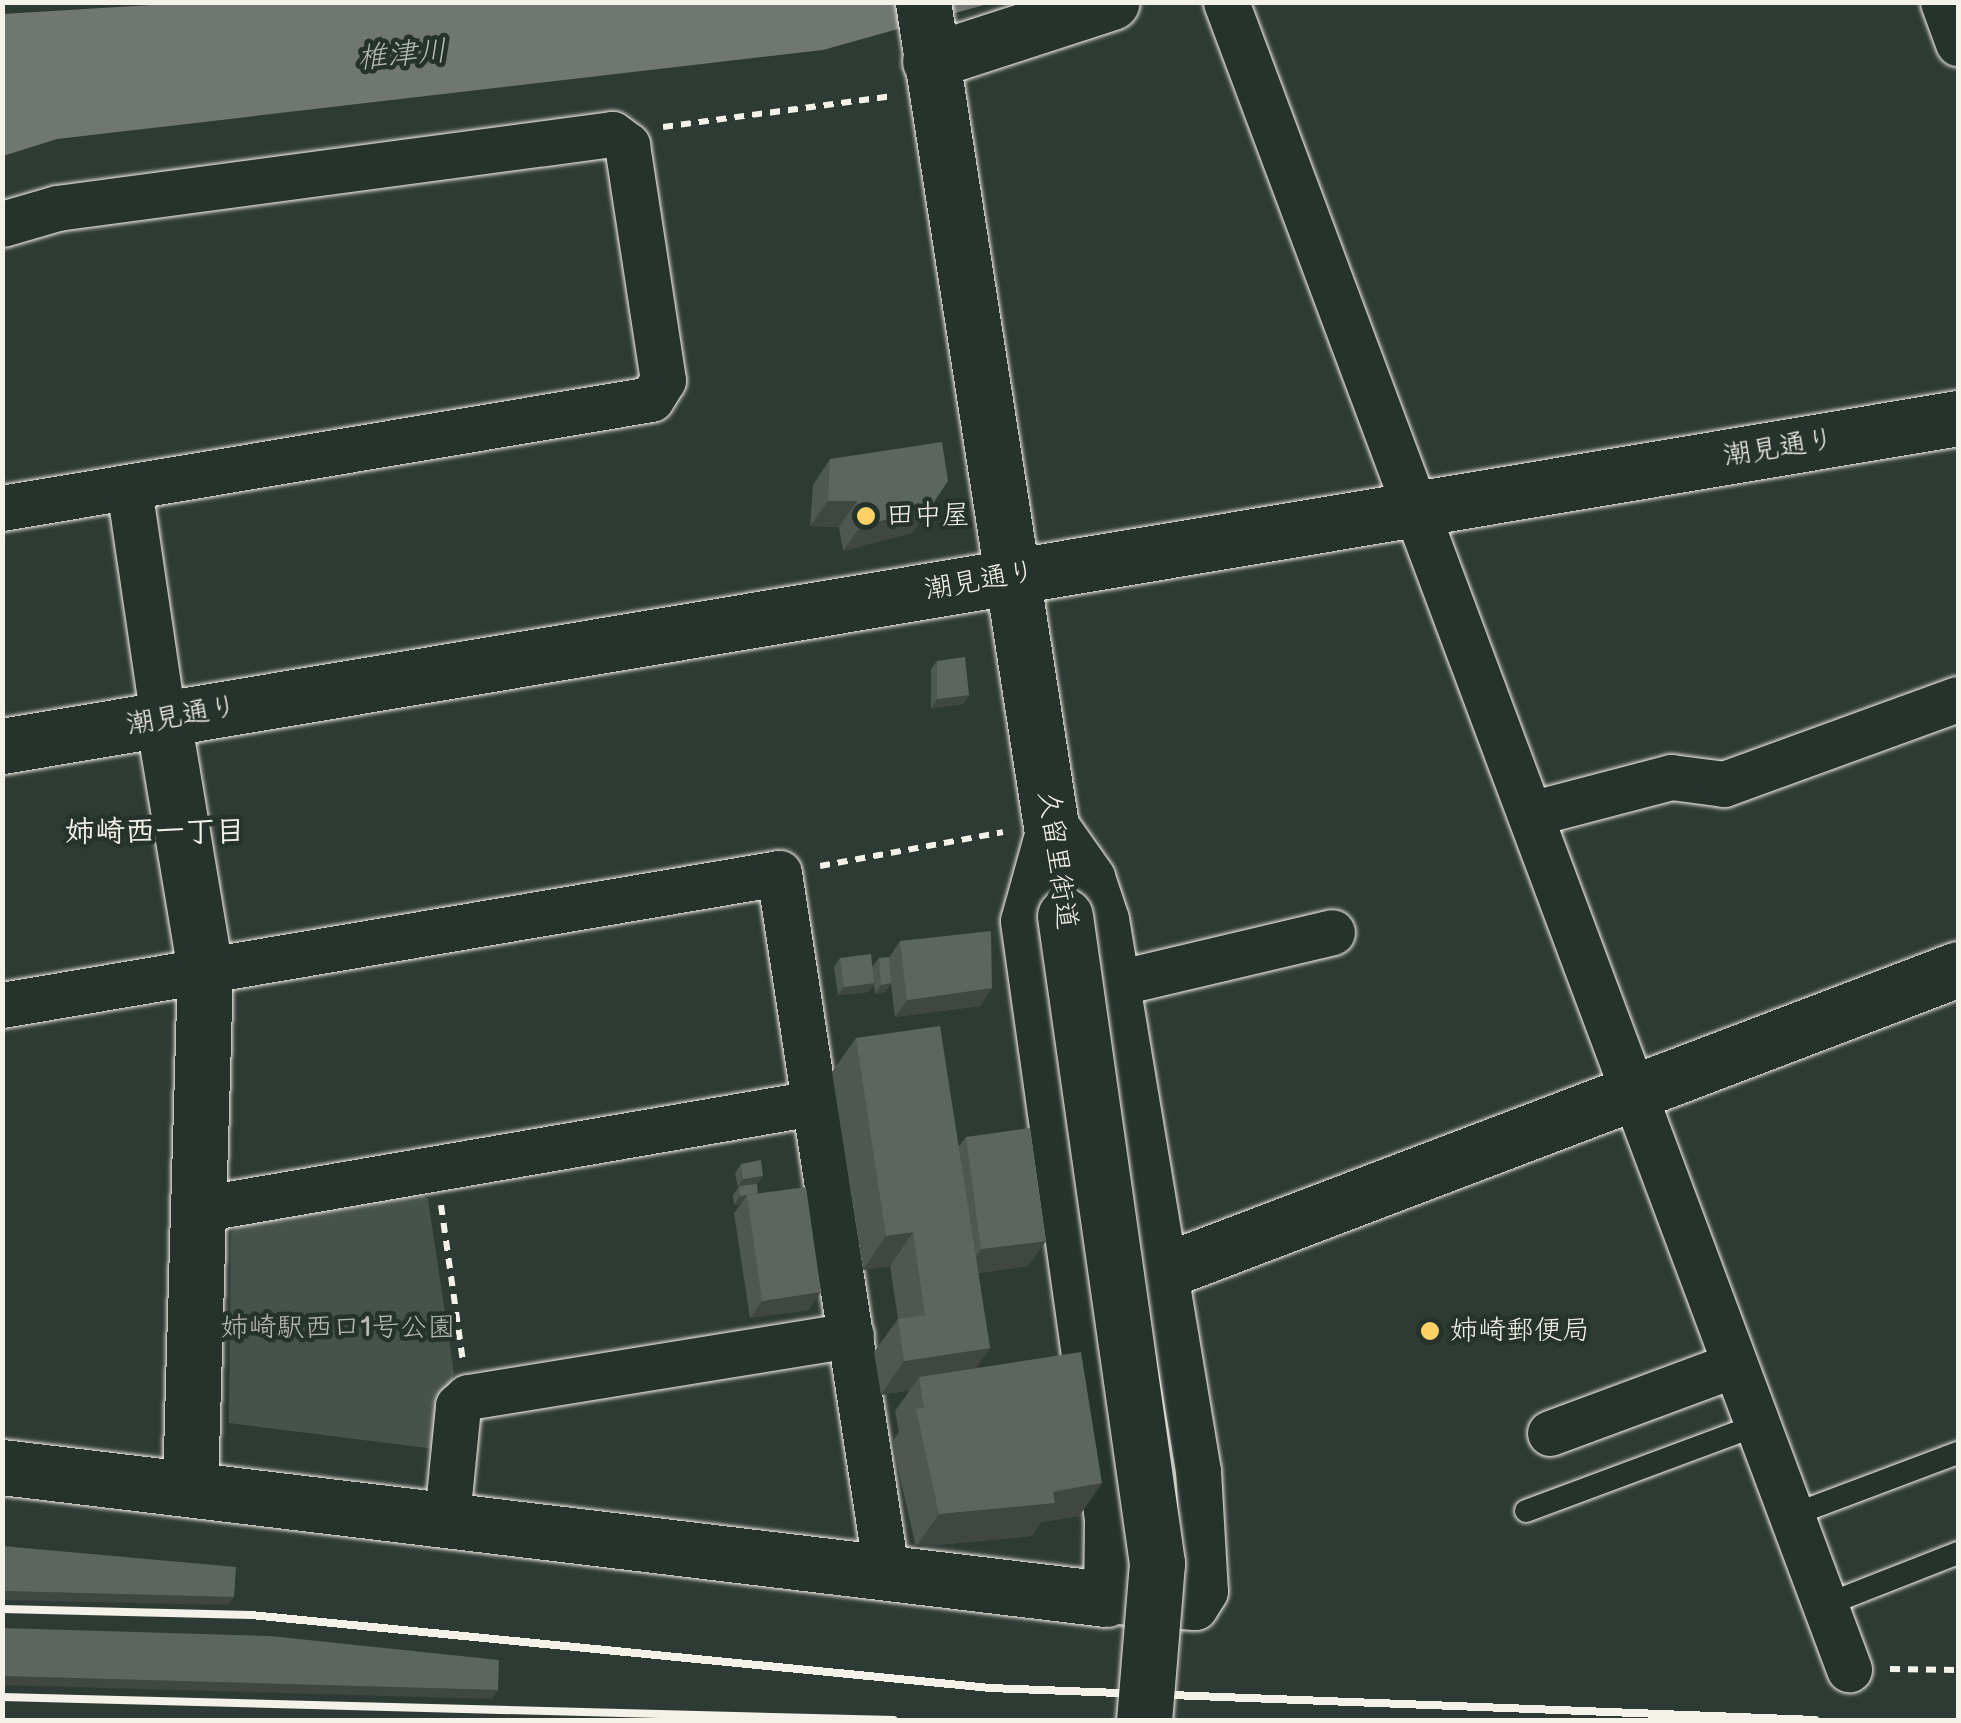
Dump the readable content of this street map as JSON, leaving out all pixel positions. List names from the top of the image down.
{
  "streets": {
    "street": ["潮見通り", "久留里街道"]
  },
  "crossings": [
    ["潮見通り", "久留里街道"]
  ],
  "districts": ["姉崎西一丁目"],
  "water": ["椎津川"],
  "parks": ["姉崎駅西口1号公園"],
  "places": ["田中屋", "姉崎郵便局"]
}
